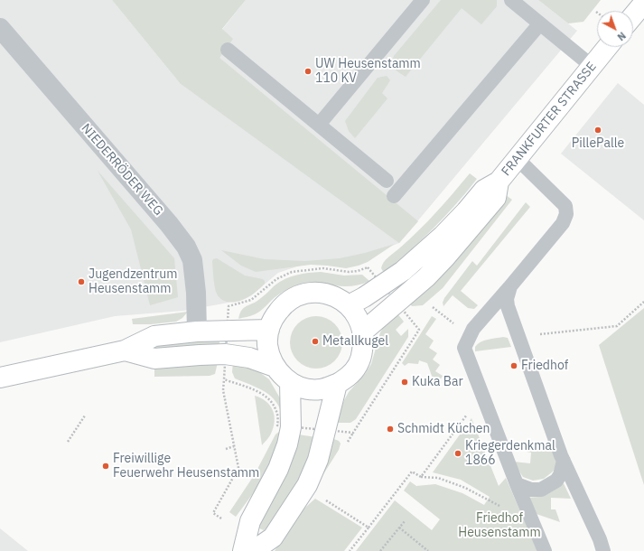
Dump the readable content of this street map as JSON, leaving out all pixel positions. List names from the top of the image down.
{
  "streets": {
    "street": ["FRANKFURTER STRASSE", "NIEDERRÖDER WEG"]
  },
  "parks": ["Friedhof Heusenstamm"],
  "places": [
    "UW Heusenstamm 110 KV",
    "PillePalle",
    "Jugendzentrum Heusenstamm",
    "Metallkugel",
    "Friedhof",
    "Kuka Bar",
    "Schmidt Küchen",
    "Kriegerdenkmal 1866",
    "Freiwillige Feuerwehr Heusenstamm"
  ],
  "north": "bottom right"
}
